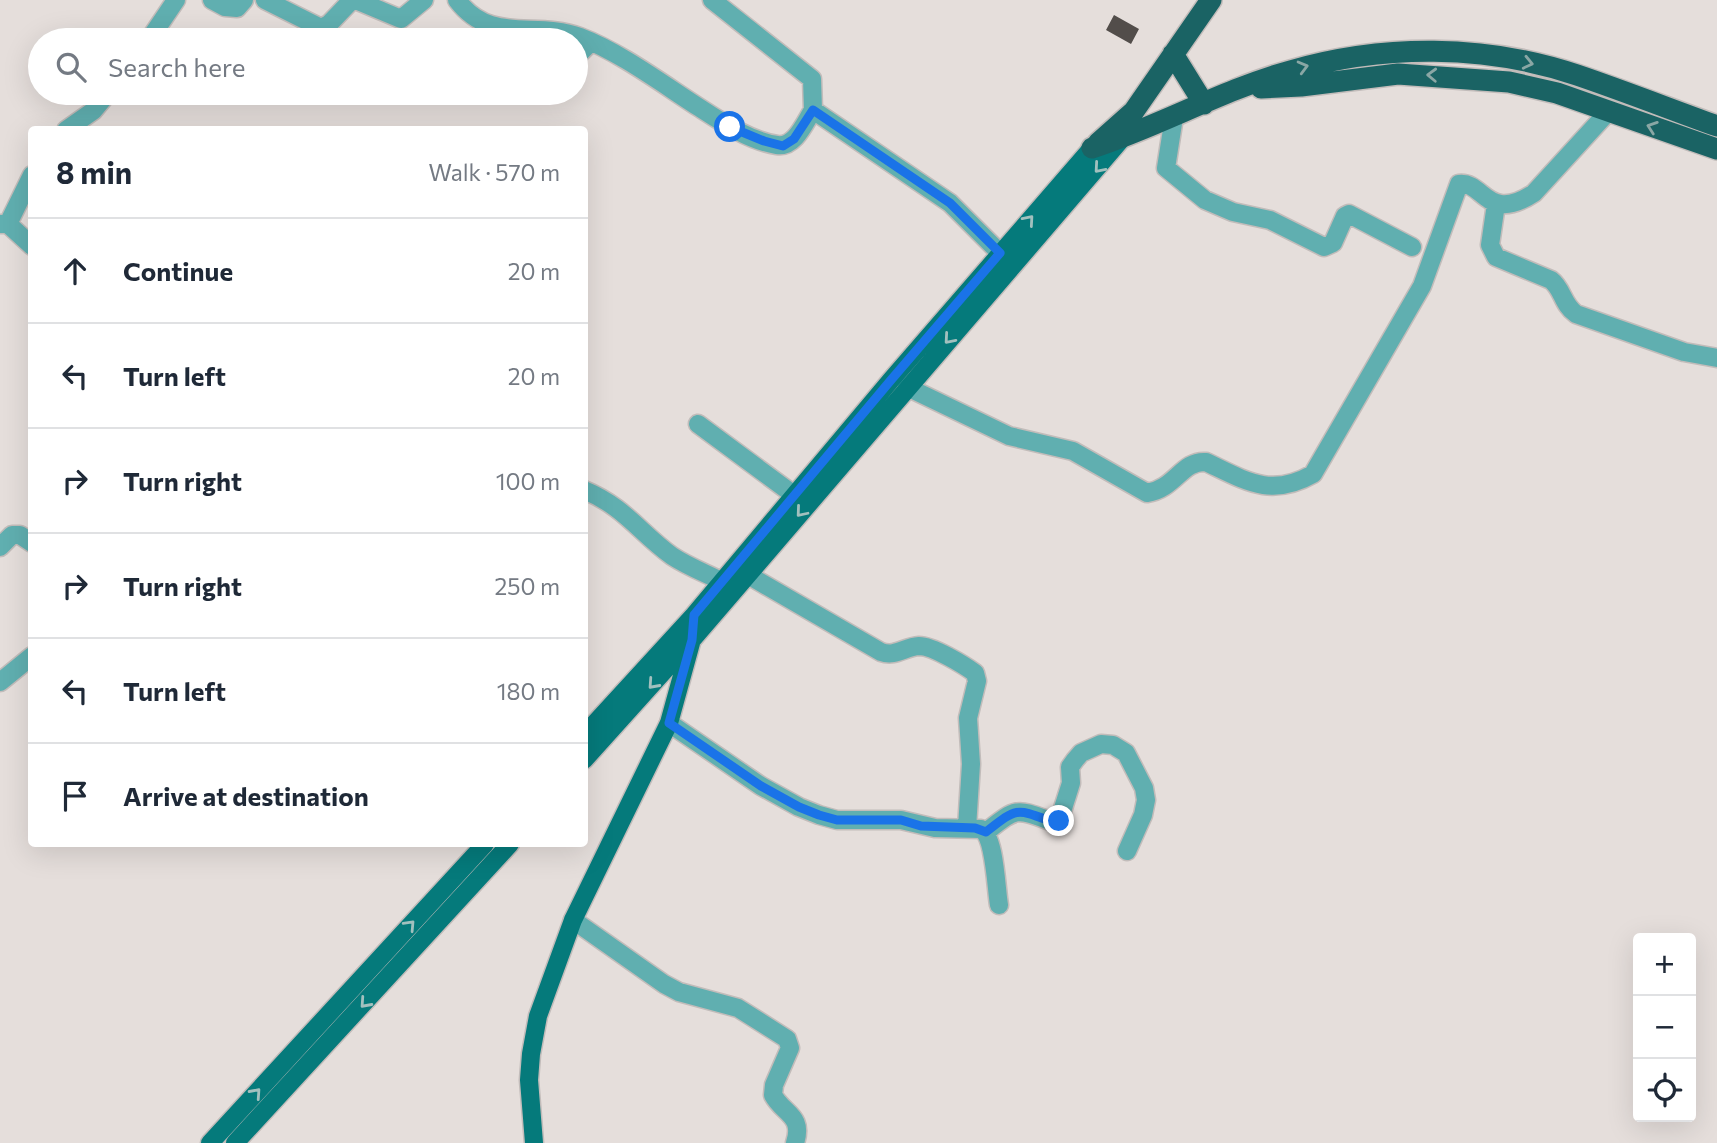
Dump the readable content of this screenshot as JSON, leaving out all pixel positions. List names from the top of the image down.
{
  "page": {
    "search": "Search here",
    "heading": ["8 min", "Walk · 570 m"],
    "list": [
      ["Continue", "20 m"],
      ["Turn left", "20 m"],
      ["Turn right", "100 m"],
      ["Turn right", "250 m"],
      ["Turn left", "180 m"],
      "Arrive at destination"
    ],
    "map_buttons": ["+", "−"]
  }
}
